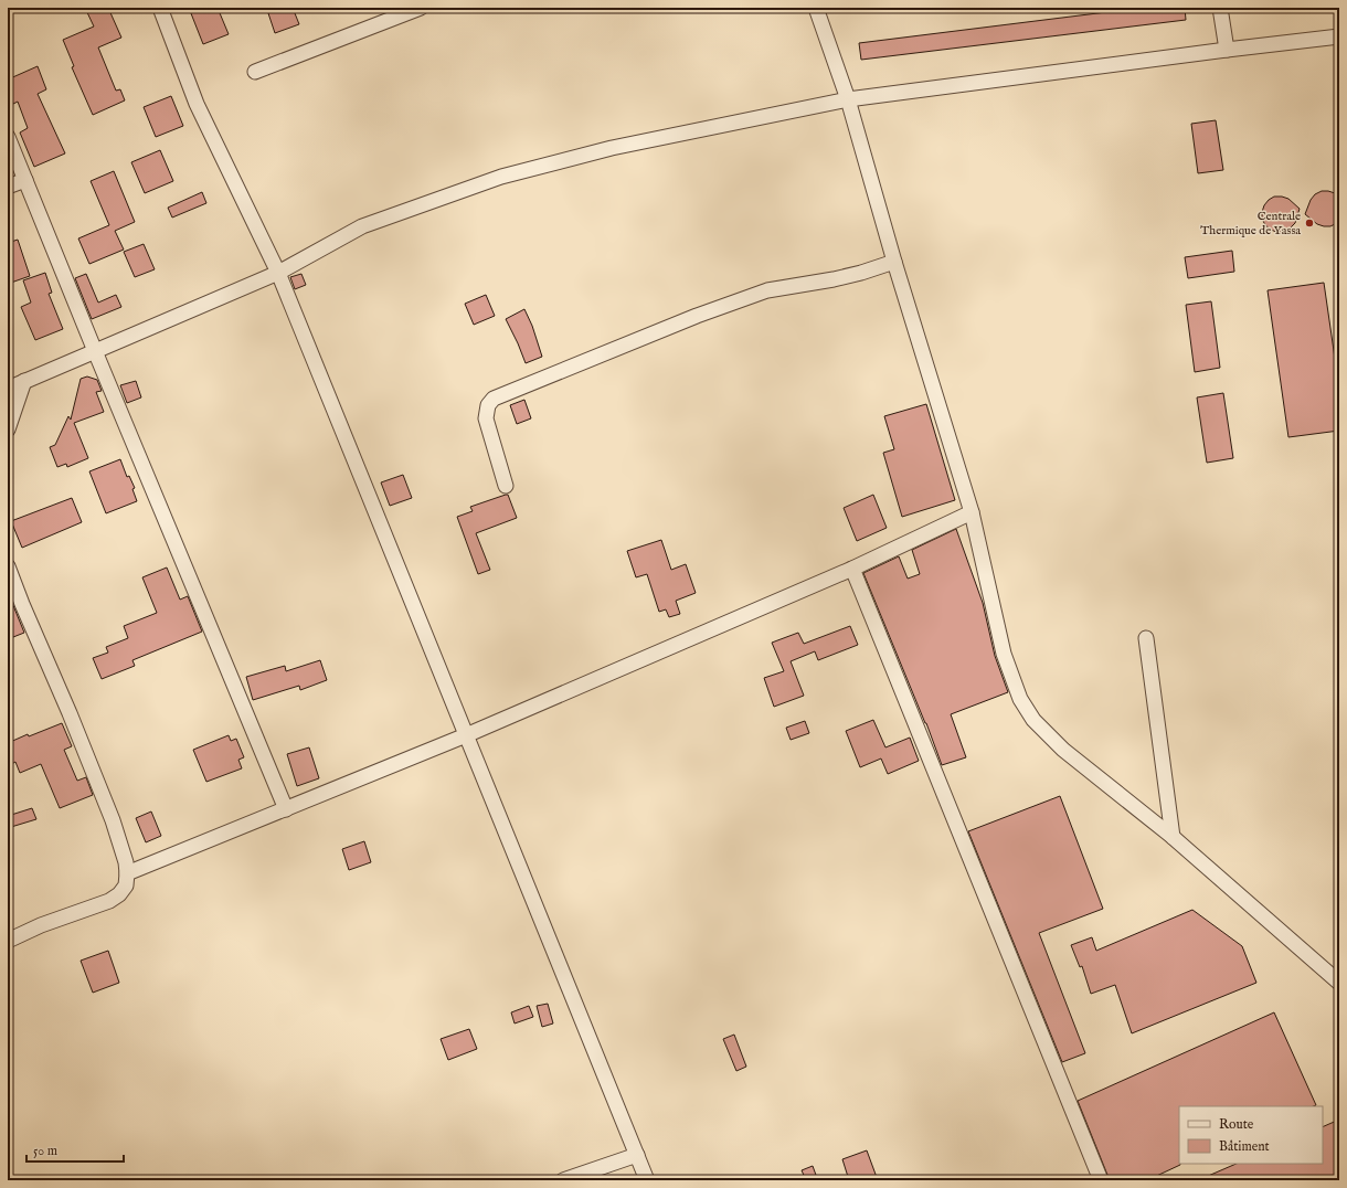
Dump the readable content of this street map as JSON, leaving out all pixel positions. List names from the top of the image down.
{
  "places": ["Centrale Thermique de Yassa"],
  "legend": ["Route", "Bâtiment"],
  "scale_bar": "50 m"
}
